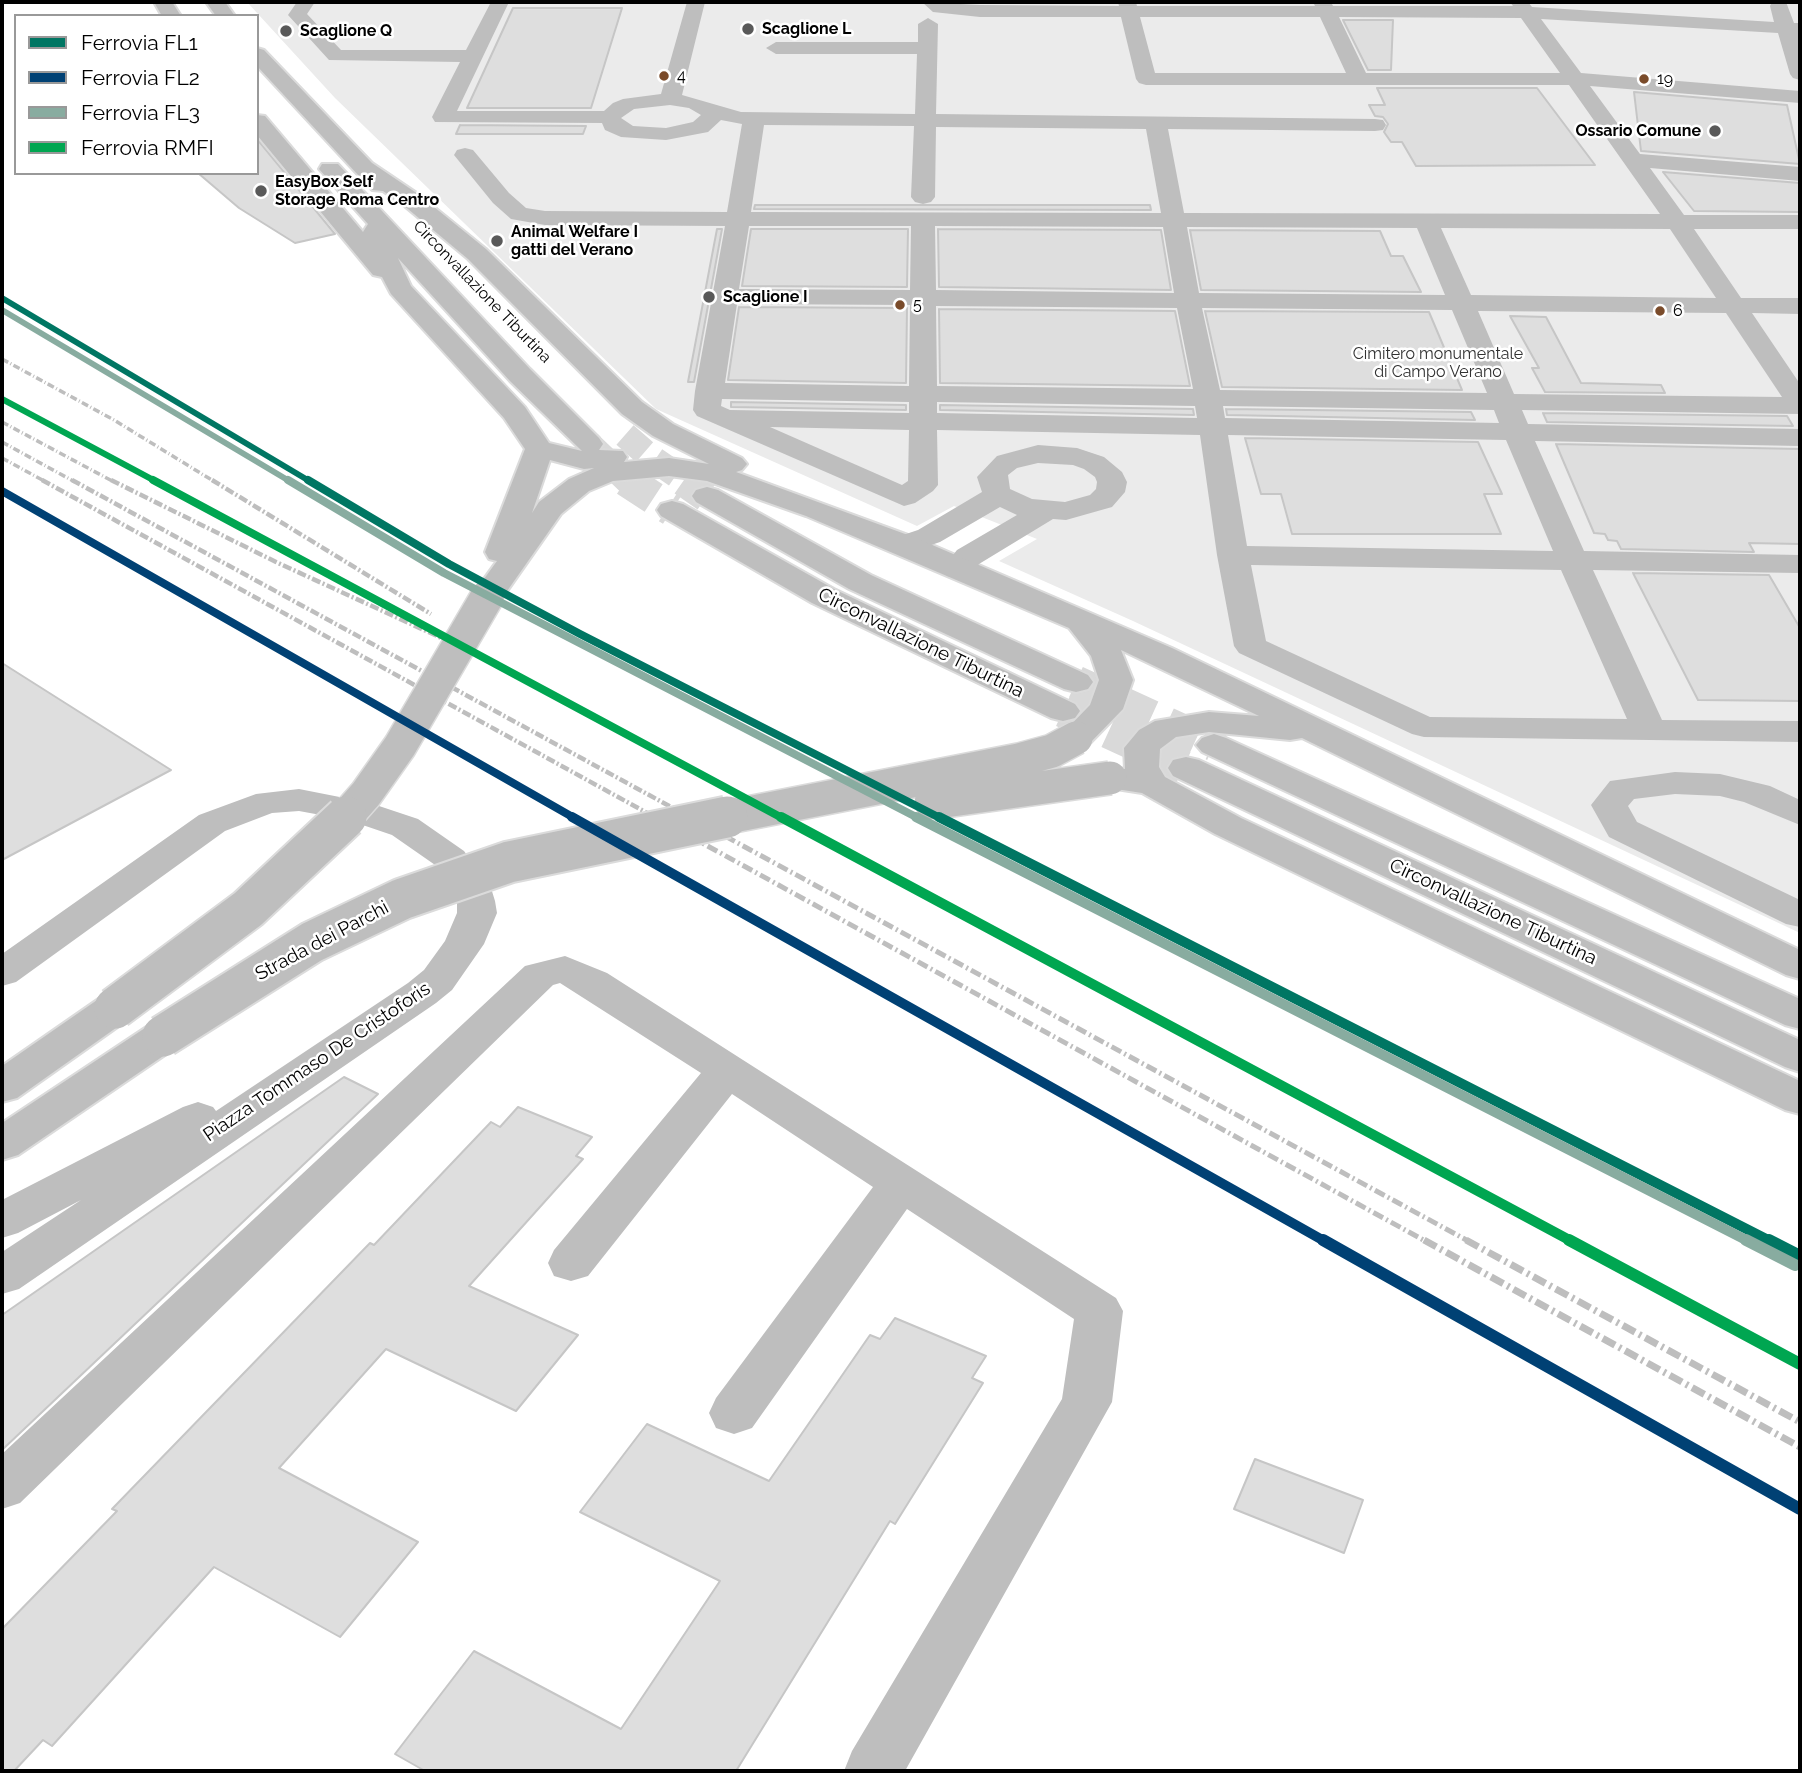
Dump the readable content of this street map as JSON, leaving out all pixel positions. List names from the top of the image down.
{
  "streets": {
    "main road": ["Circonvallazione Tiburtina", "Strada dei Parchi", "Piazza Tommaso De Cristoforis"]
  },
  "parks": ["Cimitero monumentale di Campo Verano"],
  "places": [
    "Scaglione L",
    "Scaglione Q",
    "4",
    "19",
    "Ossario Comune",
    "EasyBox Self Storage Roma Centro",
    "Animal Welfare I gatti del Verano",
    "Scaglione I",
    "5",
    "6"
  ],
  "lines": [
    "rail line FL1",
    "rail line FL3",
    "rail line RMFI",
    "rail line FL2"
  ],
  "legend": [
    "Ferrovia FL1",
    "Ferrovia FL2",
    "Ferrovia FL3",
    "Ferrovia RMFI"
  ]
}
